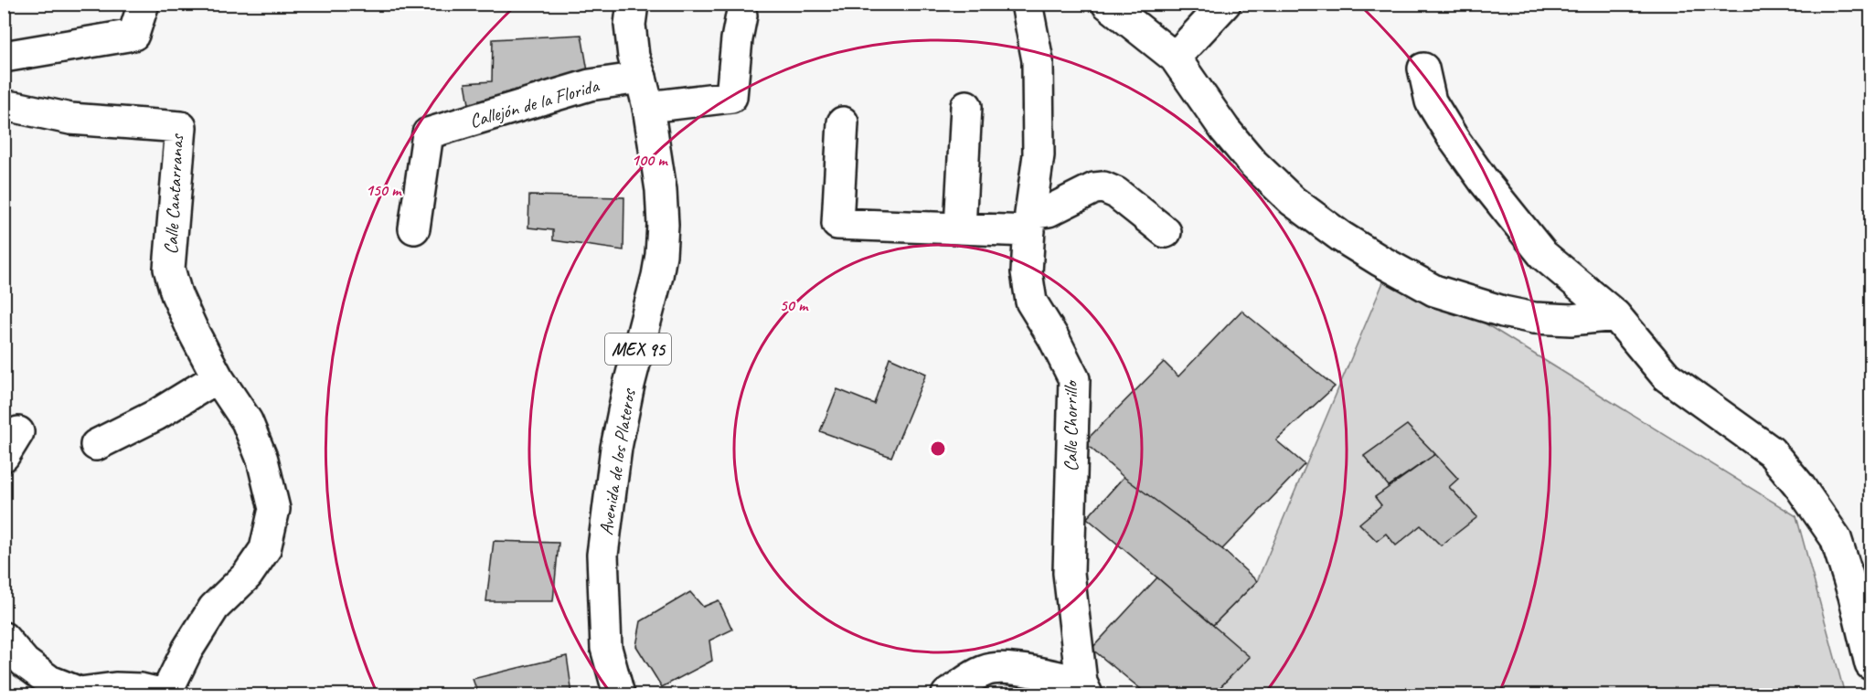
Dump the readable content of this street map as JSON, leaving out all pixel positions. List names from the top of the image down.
{
  "streets": {
    "street": [
      "Callejón de la Florida",
      "Calle Cantarranas",
      "MEX 95",
      "Calle Chorrillo",
      "Avenida de los Plateros"
    ]
  },
  "crossings": [
    ["Callejón de la Florida", "Avenida de los Plateros"]
  ],
  "rings": ["100 m", "150 m", "50 m"]
}
